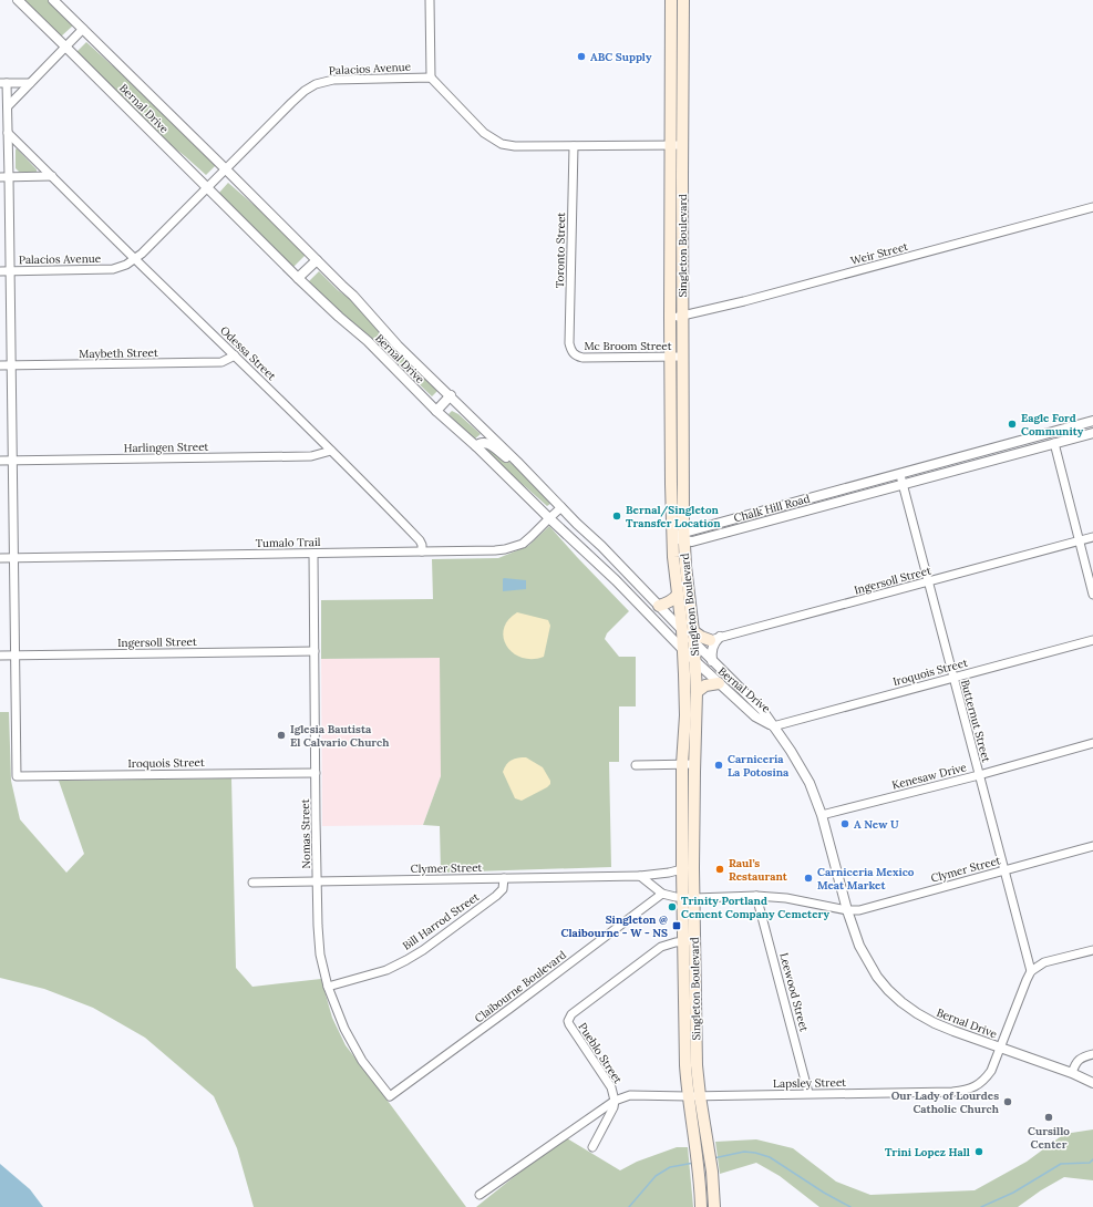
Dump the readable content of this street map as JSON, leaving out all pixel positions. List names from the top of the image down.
{
  "streets": {
    "main road": ["Singleton Boulevard"],
    "street": [
      "Palacios Avenue",
      "Bernal Drive",
      "Toronto Street",
      "Weir Street",
      "Mc Broom Street",
      "Maybeth Street",
      "Odessa Street",
      "Harlingen Street",
      "Chalk Hill Road",
      "Tumalo Trail",
      "Ingersoll Street",
      "Iroquois Street",
      "Butternut Street",
      "Kenesaw Drive",
      "Nomas Street",
      "Clymer Street",
      "Bill Harrod Street",
      "Claibourne Boulevard",
      "Leewood Street",
      "Pueblo Street",
      "Lapsley Street"
    ]
  },
  "crossings": [
    ["Palacios Avenue", "Bernal Drive"],
    ["Palacios Avenue", "Odessa Street"],
    ["Bernal Drive", "Singleton Boulevard"],
    ["Bernal Drive", "Tumalo Trail"],
    ["Bernal Drive", "Ingersoll Street"],
    ["Bernal Drive", "Iroquois Street"],
    ["Bernal Drive", "Kenesaw Drive"],
    ["Bernal Drive", "Clymer Street"],
    ["Bernal Drive", "Lapsley Street"],
    ["Singleton Boulevard", "Weir Street"],
    ["Singleton Boulevard", "Mc Broom Street"],
    ["Singleton Boulevard", "Chalk Hill Road"],
    ["Singleton Boulevard", "Ingersoll Street"],
    ["Singleton Boulevard", "Clymer Street"],
    ["Singleton Boulevard", "Pueblo Street"],
    ["Singleton Boulevard", "Lapsley Street"],
    ["Toronto Street", "Mc Broom Street"],
    ["Maybeth Street", "Odessa Street"],
    ["Odessa Street", "Harlingen Street"],
    ["Odessa Street", "Tumalo Trail"],
    ["Chalk Hill Road", "Butternut Street"],
    ["Tumalo Trail", "Nomas Street"],
    ["Ingersoll Street", "Iroquois Street"],
    ["Ingersoll Street", "Butternut Street"],
    ["Ingersoll Street", "Nomas Street"],
    ["Iroquois Street", "Butternut Street"],
    ["Iroquois Street", "Nomas Street"],
    ["Butternut Street", "Kenesaw Drive"],
    ["Butternut Street", "Clymer Street"],
    ["Butternut Street", "Lapsley Street"],
    ["Nomas Street", "Clymer Street"],
    ["Nomas Street", "Bill Harrod Street"],
    ["Nomas Street", "Claibourne Boulevard"],
    ["Clymer Street", "Bill Harrod Street"],
    ["Clymer Street", "Claibourne Boulevard"],
    ["Clymer Street", "Leewood Street"],
    ["Leewood Street", "Lapsley Street"],
    ["Pueblo Street", "Lapsley Street"]
  ],
  "places": {
    "other": [
      "ABC Supply",
      "Eagle Ford Community",
      "Bernal/Singleton Transfer Location",
      "Iglesia Bautista El Calvario Church",
      "Carnicería La Potosina",
      "A New U",
      "Raul’s Restaurant",
      "Carniceria Mexico Meat Market",
      "Trinity Portland Cement Company Cemetery",
      "Our Lady of Lourdes Catholic Church",
      "Cursillo Center",
      "Trini Lopez Hall"
    ],
    "transit": ["Singleton @ Claibourne - W - NS"]
  }
}
